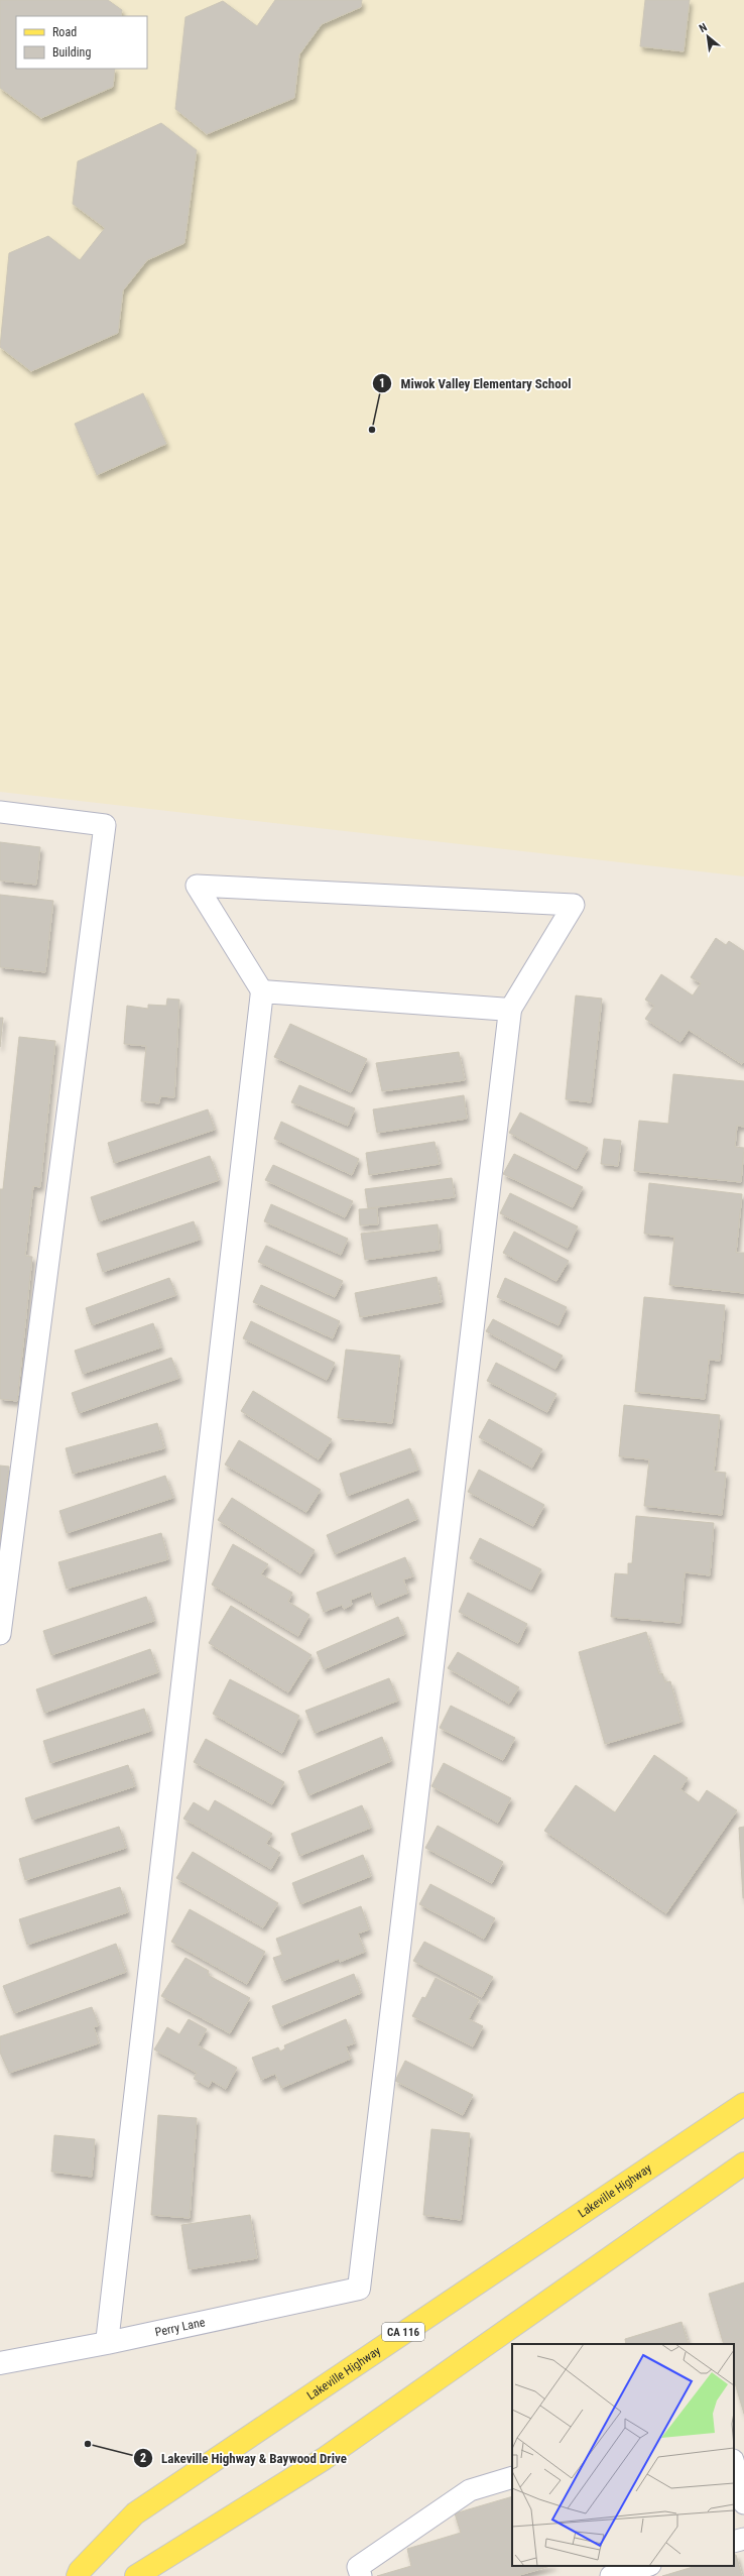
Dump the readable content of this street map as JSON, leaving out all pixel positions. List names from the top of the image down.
{
  "streets": {
    "main road": ["Lakeville Highway", "CA 116"],
    "street": ["Perry Lane"]
  },
  "places": ["Miwok Valley Elementary School", "Lakeville Highway & Baywood Drive"],
  "legend": ["Road", "Building"],
  "north": "top left"
}
